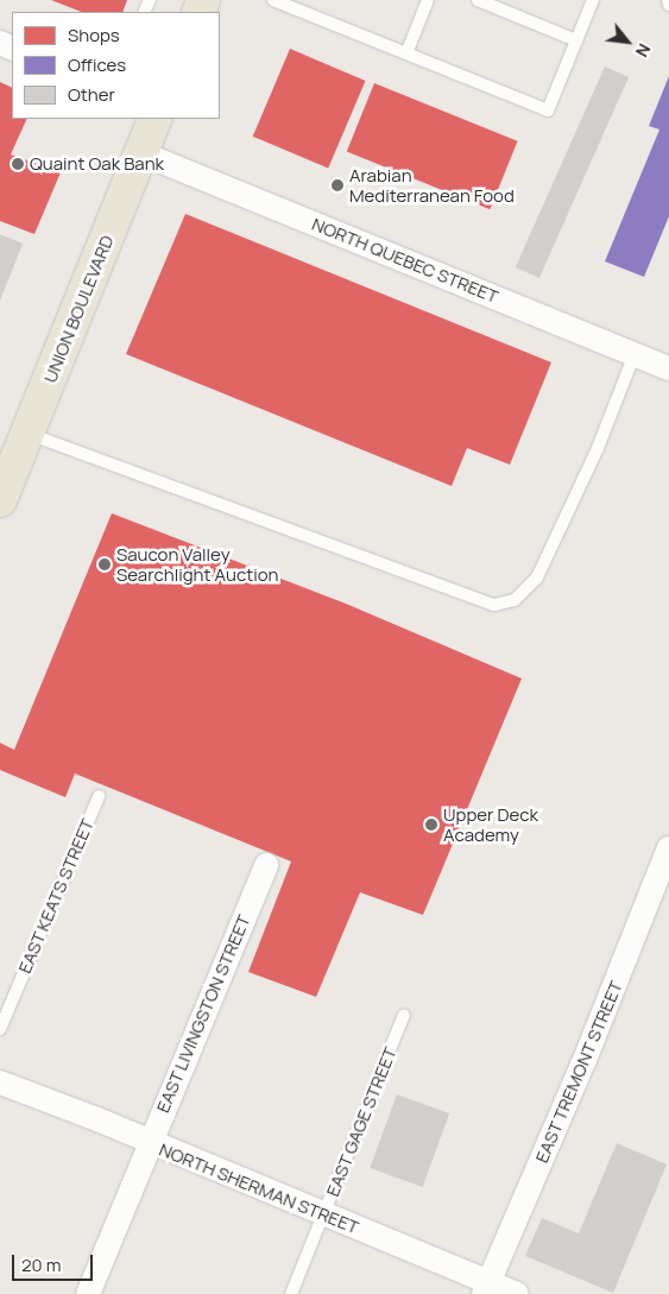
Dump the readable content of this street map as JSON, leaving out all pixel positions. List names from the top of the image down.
{
  "streets": {
    "main road": ["UNION BOULEVARD"],
    "street": [
      "NORTH QUEBEC STREET",
      "EAST LIVINGSTON STREET",
      "EAST TREMONT STREET",
      "NORTH SHERMAN STREET"
    ],
    "lane": ["EAST KEATS STREET", "EAST GAGE STREET"]
  },
  "crossings": [
    ["NORTH QUEBEC STREET", "UNION BOULEVARD"],
    ["EAST LIVINGSTON STREET", "NORTH SHERMAN STREET"],
    ["EAST TREMONT STREET", "NORTH SHERMAN STREET"],
    ["EAST GAGE STREET", "NORTH SHERMAN STREET"]
  ],
  "places": [
    "Quaint Oak Bank",
    "Arabian Mediterranean Food",
    "Saucon Valley Searchlight Auction",
    "Upper Deck Academy"
  ],
  "legend": ["Shops", "Offices", "Other"],
  "scale_bar": "20 m",
  "north": "bottom right"
}
